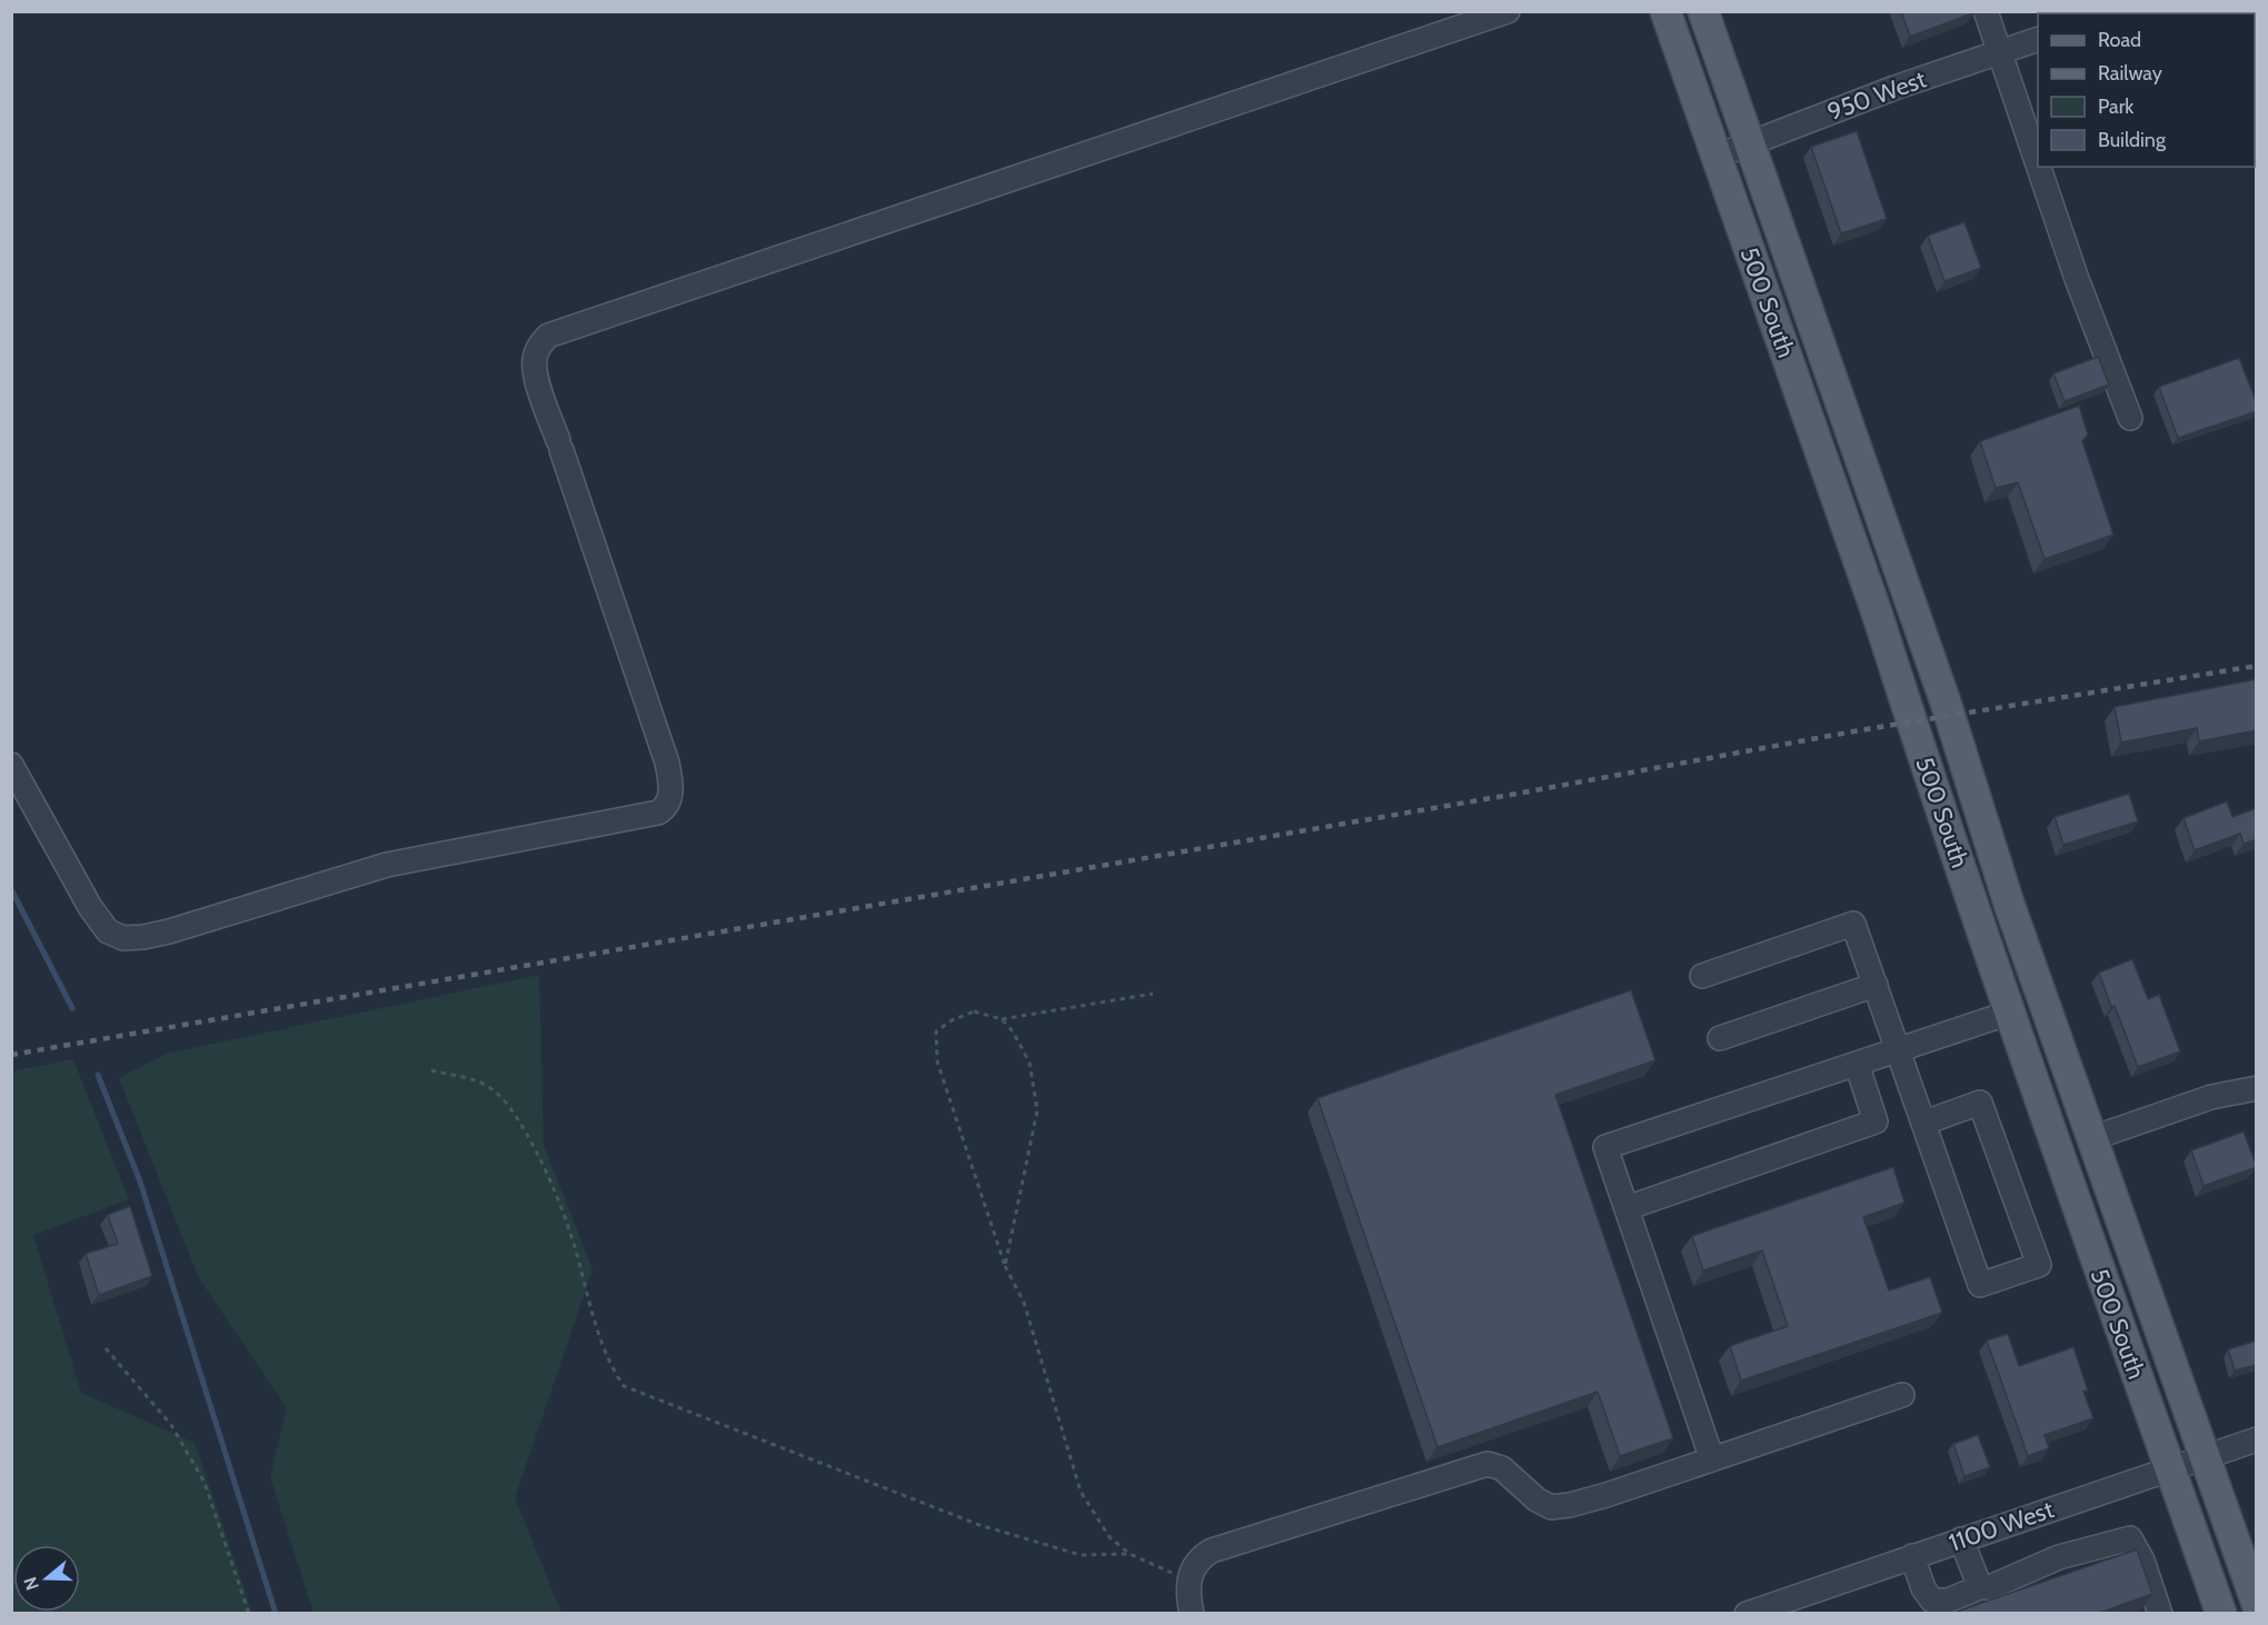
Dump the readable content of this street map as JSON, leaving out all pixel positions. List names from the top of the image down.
{
  "streets": {
    "main road": ["500 South"],
    "street": ["950 West", "1100 West"]
  },
  "crossings": [
    ["950 West", "500 South"],
    ["500 South", "1100 West"]
  ],
  "legend": [
    "Road",
    "Railway",
    "Park",
    "Building"
  ],
  "north": "left"
}
